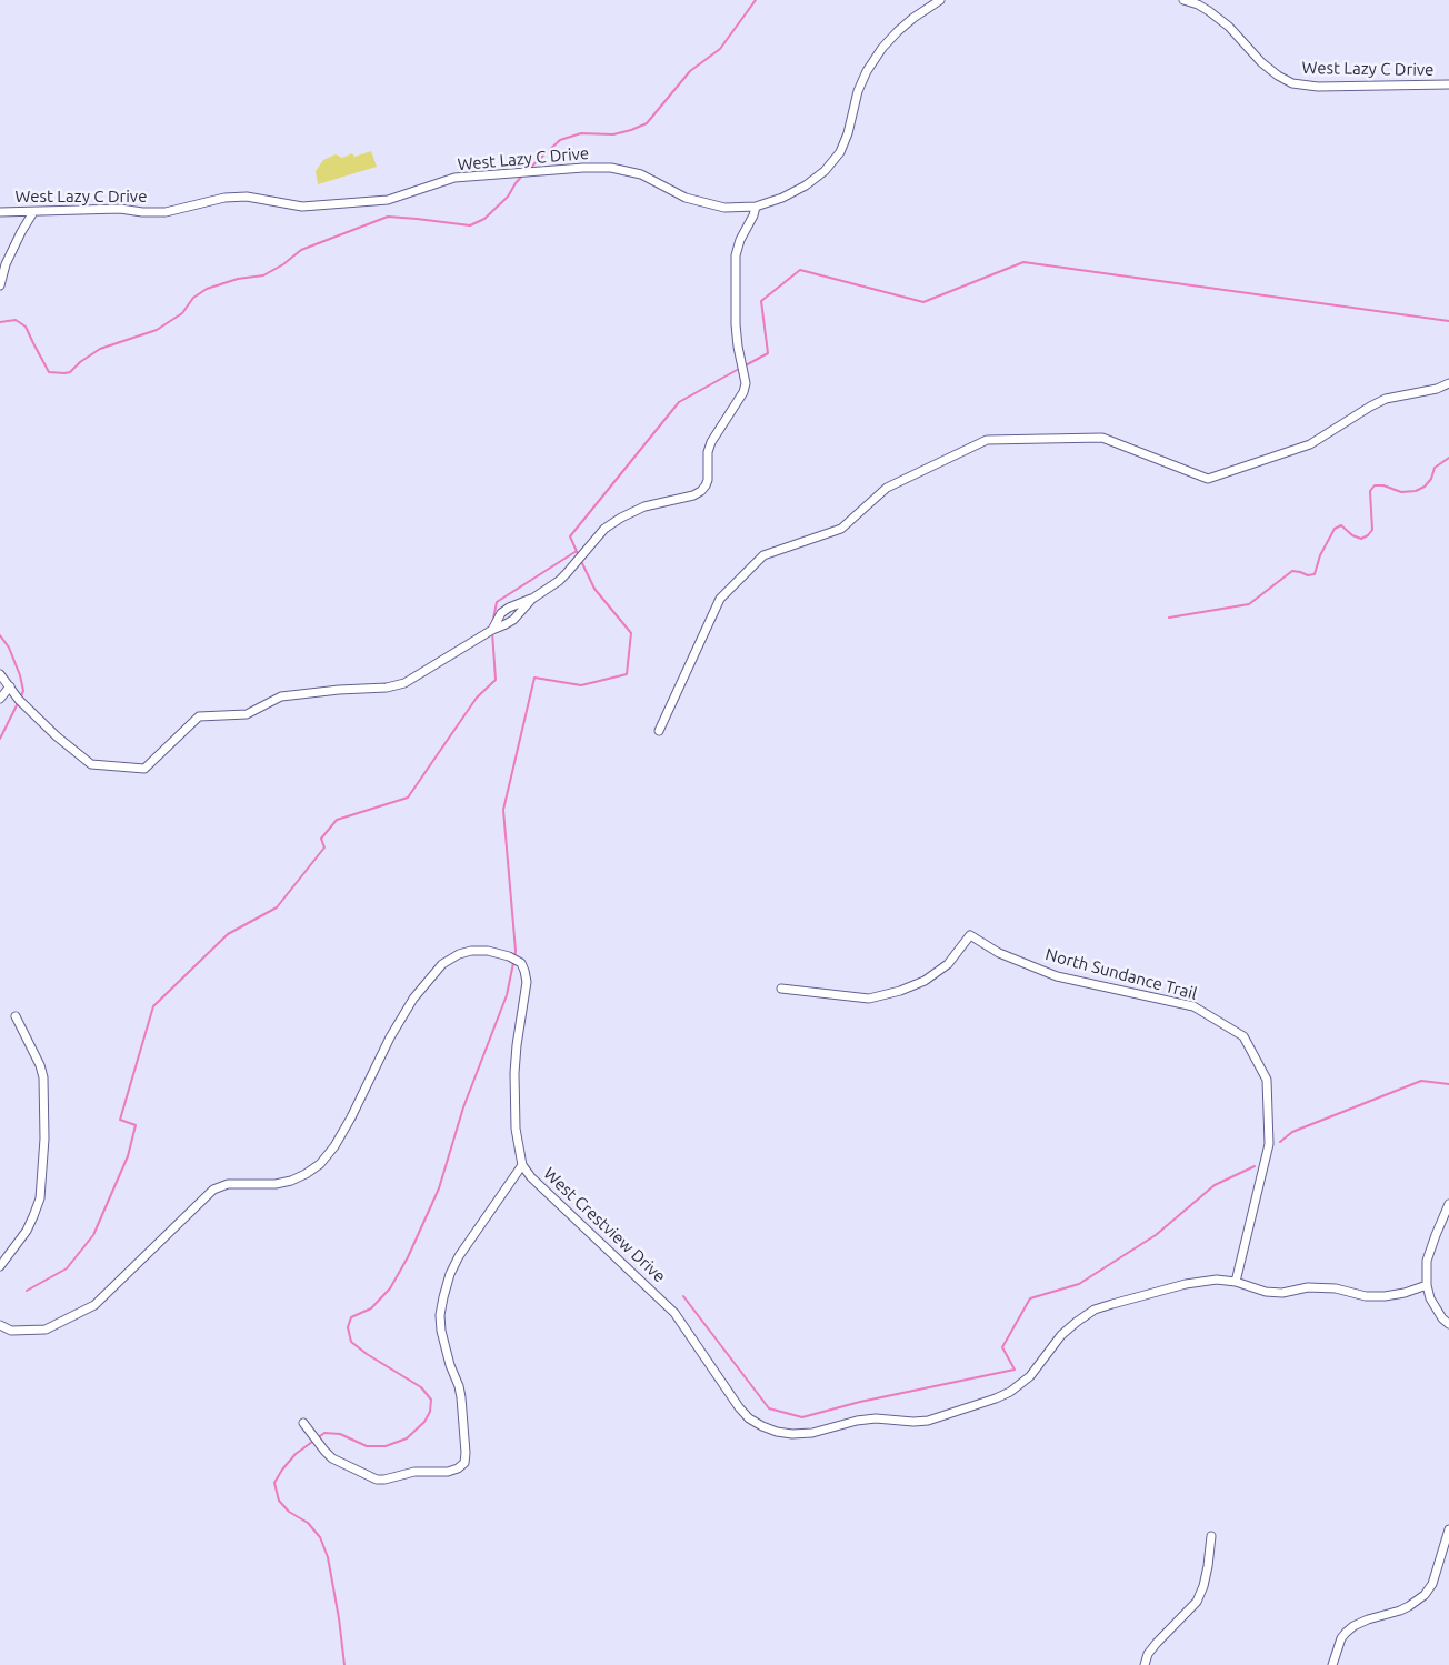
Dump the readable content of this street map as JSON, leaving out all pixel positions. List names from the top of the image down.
{
  "streets": {
    "street": ["West Lazy C Drive", "North Sundance Trail", "West Crestview Drive"]
  },
  "crossings": [
    ["North Sundance Trail", "West Crestview Drive"]
  ]
}
